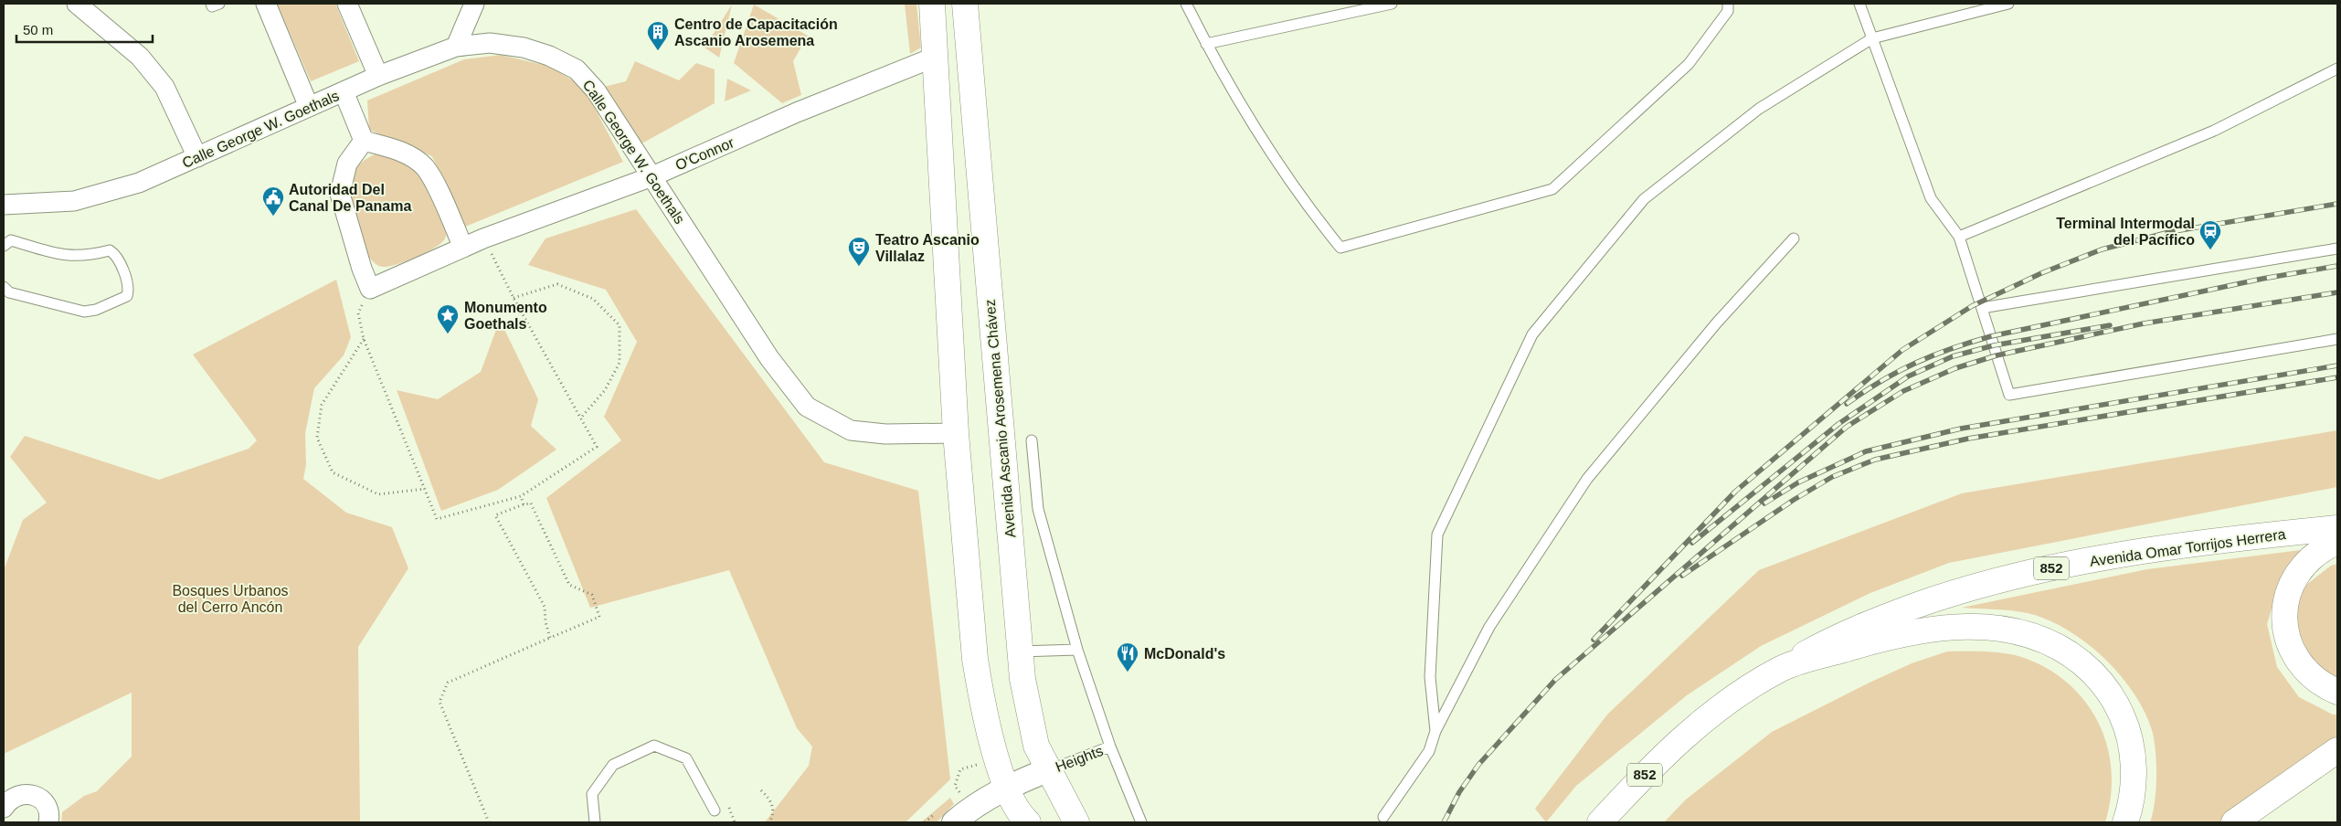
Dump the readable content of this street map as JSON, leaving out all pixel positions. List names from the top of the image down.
{
  "streets": {
    "main road": ["Avenida Ascanio Arosemena Chávez", "Avenida Omar Torrijos Herrera", "852"],
    "street": ["Calle George W. Goethals", "O'Connor"],
    "lane": ["Heights"]
  },
  "crossings": [
    ["Calle George W. Goethals", "O'Connor"],
    ["Avenida Ascanio Arosemena Chávez", "Heights"],
    ["Avenida Omar Torrijos Herrera", "852"]
  ],
  "parks": ["Bosques Urbanos del Cerro Ancón"],
  "places": {
    "building": ["Centro de Capacitación Ascanio Arosemena"],
    "public building": ["Autoridad Del Canal De Panama"],
    "station": ["Terminal Intermodal del Pacífico"],
    "theatre": ["Teatro Ascanio Villalaz"],
    "place": ["Monumento Goethals"],
    "restaurant": ["McDonald's"]
  },
  "scale_bar": "50 m"
}
